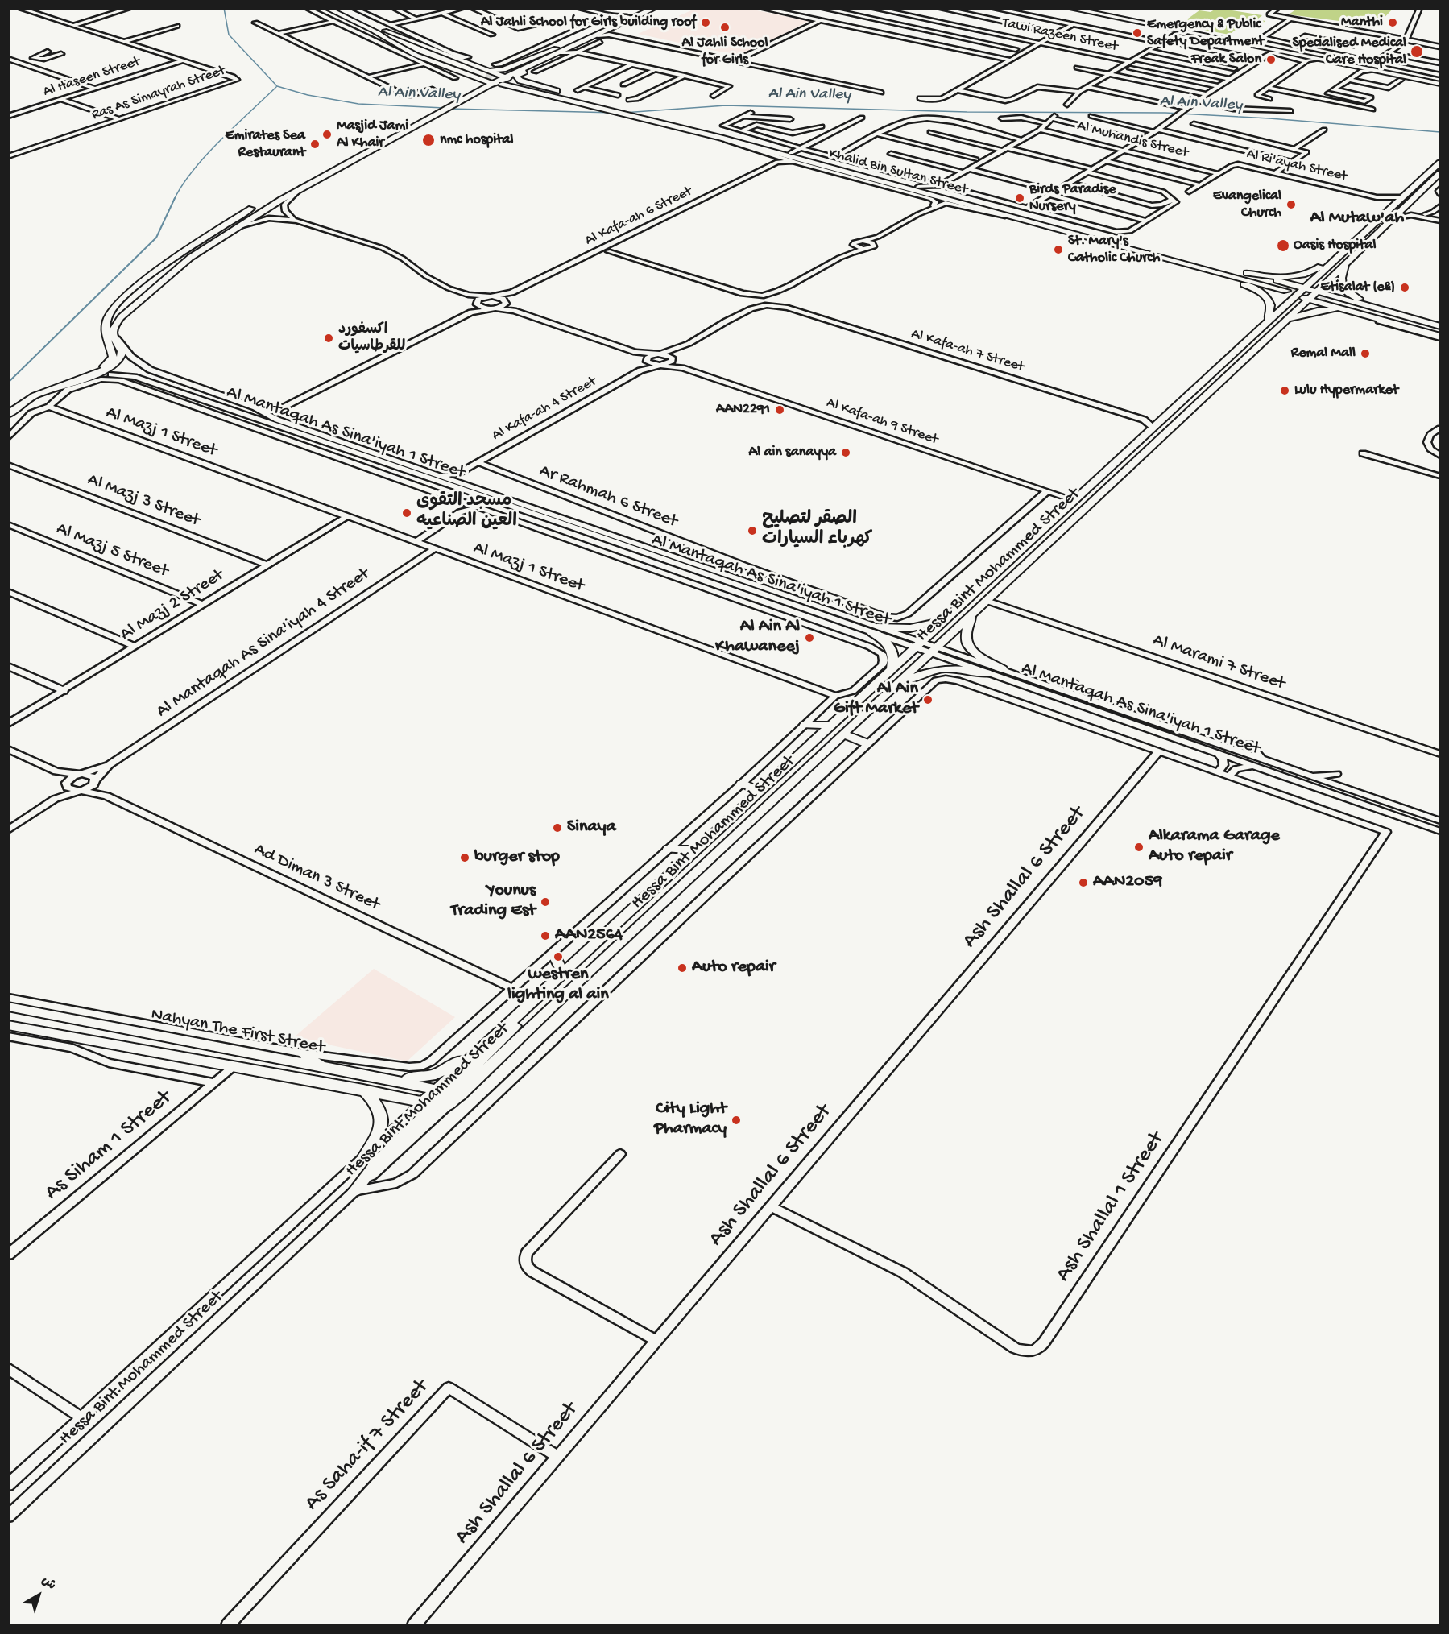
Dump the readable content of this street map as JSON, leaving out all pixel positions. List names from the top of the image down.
{
  "streets": {
    "main road": ["Khalid Bin Sultan Street", "Hessa Bint Mohammed Street", "Nahyan The First Street"],
    "street": [
      "Tawi Razeen Street",
      "Al Haseen Street",
      "Ras As Simayrah Street",
      "Al Muhandis Street",
      "Al Ri'ayah Street",
      "Al Kafa-ah 6 Street",
      "Al Kafa-ah 7 Street",
      "Al Kafa-ah 4 Street",
      "Al Kafa-ah 9 Street",
      "Al Mazj 1 Street",
      "Al Mantaqah As Sina'iyah 1 Street",
      "Ar Rahmah 6 Street",
      "Al Mazj 3 Street",
      "Al Mazj 5 Street",
      "Al Mazj 2 Street",
      "Al Mantaqah As Sina'iyah 4 Street",
      "Al Marami 7 Street",
      "Ad Diman 3 Street",
      "Ash Shallal 6 Street",
      "As Siham 1 Street",
      "Ash Shallal 1 Street",
      "As Saha-if 7 Street"
    ]
  },
  "crossings": [
    ["Al Haseen Street", "Ras As Simayrah Street"],
    ["Al Muhandis Street", "Al Ri'ayah Street"],
    ["Al Ri'ayah Street", "Hessa Bint Mohammed Street"],
    ["Al Kafa-ah 7 Street", "Hessa Bint Mohammed Street"],
    ["Al Kafa-ah 4 Street", "Al Kafa-ah 9 Street"],
    ["Al Kafa-ah 4 Street", "Al Mantaqah As Sina'iyah 1 Street"],
    ["Al Kafa-ah 4 Street", "Ar Rahmah 6 Street"],
    ["Al Kafa-ah 9 Street", "Ar Rahmah 6 Street"],
    ["Al Kafa-ah 9 Street", "Hessa Bint Mohammed Street"],
    ["Al Mazj 1 Street", "Al Mazj 2 Street"],
    ["Al Mazj 1 Street", "Al Mantaqah As Sina'iyah 4 Street"],
    ["Al Mantaqah As Sina'iyah 1 Street", "Hessa Bint Mohammed Street"],
    ["Al Mazj 3 Street", "Al Mazj 2 Street"],
    ["Al Mazj 5 Street", "Al Mazj 2 Street"],
    ["Hessa Bint Mohammed Street", "Al Marami 7 Street"],
    ["Hessa Bint Mohammed Street", "Nahyan The First Street"],
    ["Al Mantaqah As Sina'iyah 4 Street", "Ad Diman 3 Street"],
    ["Ash Shallal 6 Street", "Ash Shallal 1 Street"],
    ["Ash Shallal 6 Street", "As Saha-if 7 Street"],
    ["Nahyan The First Street", "As Siham 1 Street"]
  ],
  "districts": ["Al Mutaw'ah"],
  "water": ["Al Ain Valley"],
  "places": [
    "Al Jahli School for Girls building roof",
    "Manthi",
    "Al Jahli School for Girls",
    "Emergency & Public Safety Department",
    "Specialised Medical Care Hospital",
    "Freak Salon",
    "Masjid Jami Al Khair",
    "nmc hospital",
    "Emirates Sea Restaurant",
    "Birds Paradise Nursery",
    "Evangelical Church",
    "Oasis Hospital",
    "St. Mary's Catholic Church",
    "Etisalat (e&)",
    "اكسفورد للقرطاسيات",
    "Remal Mall",
    "Lulu Hypermarket",
    "AAN2291",
    "Al ain sanayya",
    "مسجد التقوى العين الصناعيه",
    "الصقر لتصليح كهرباء السيارات",
    "Al Ain Al Khawaneej",
    "Al Ain Gift Market",
    "Sinaya",
    "Alkarama Garage Auto repair",
    "burger stop",
    "AAN2059",
    "Younus Trading Est",
    "AAN2564",
    "westren lighting al ain",
    "Auto repair",
    "City Light Pharmacy"
  ],
  "north": "top right"
}
